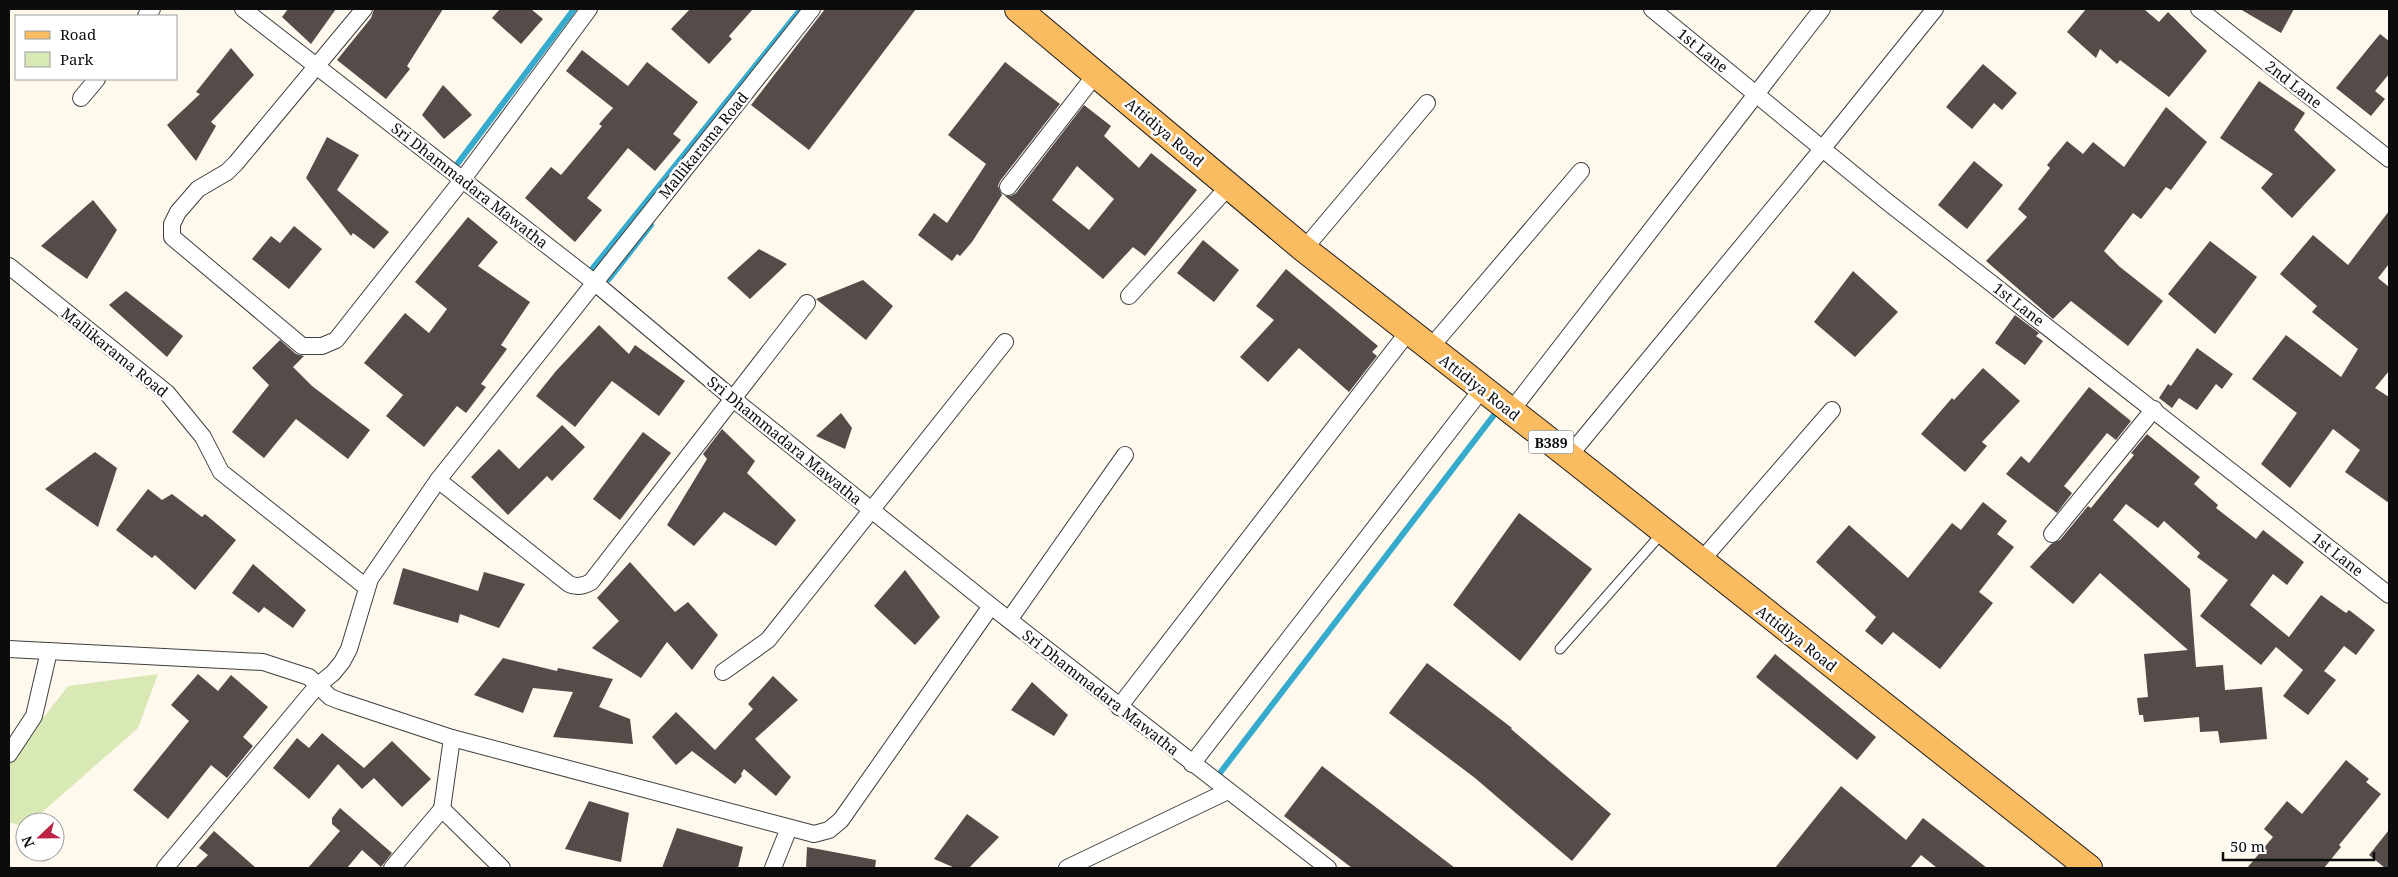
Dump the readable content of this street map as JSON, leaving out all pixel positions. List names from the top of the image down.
{
  "streets": {
    "main road": ["Attidiya Road", "B389"],
    "street": [
      "1st Lane",
      "2nd Lane",
      "Mallikarama Road",
      "Sri Dhammadara Mawatha"
    ]
  },
  "crossings": [
    ["Mallikarama Road", "Sri Dhammadara Mawatha"]
  ],
  "legend": ["Road", "Park"],
  "scale_bar": "50 m",
  "north": "left"
}
